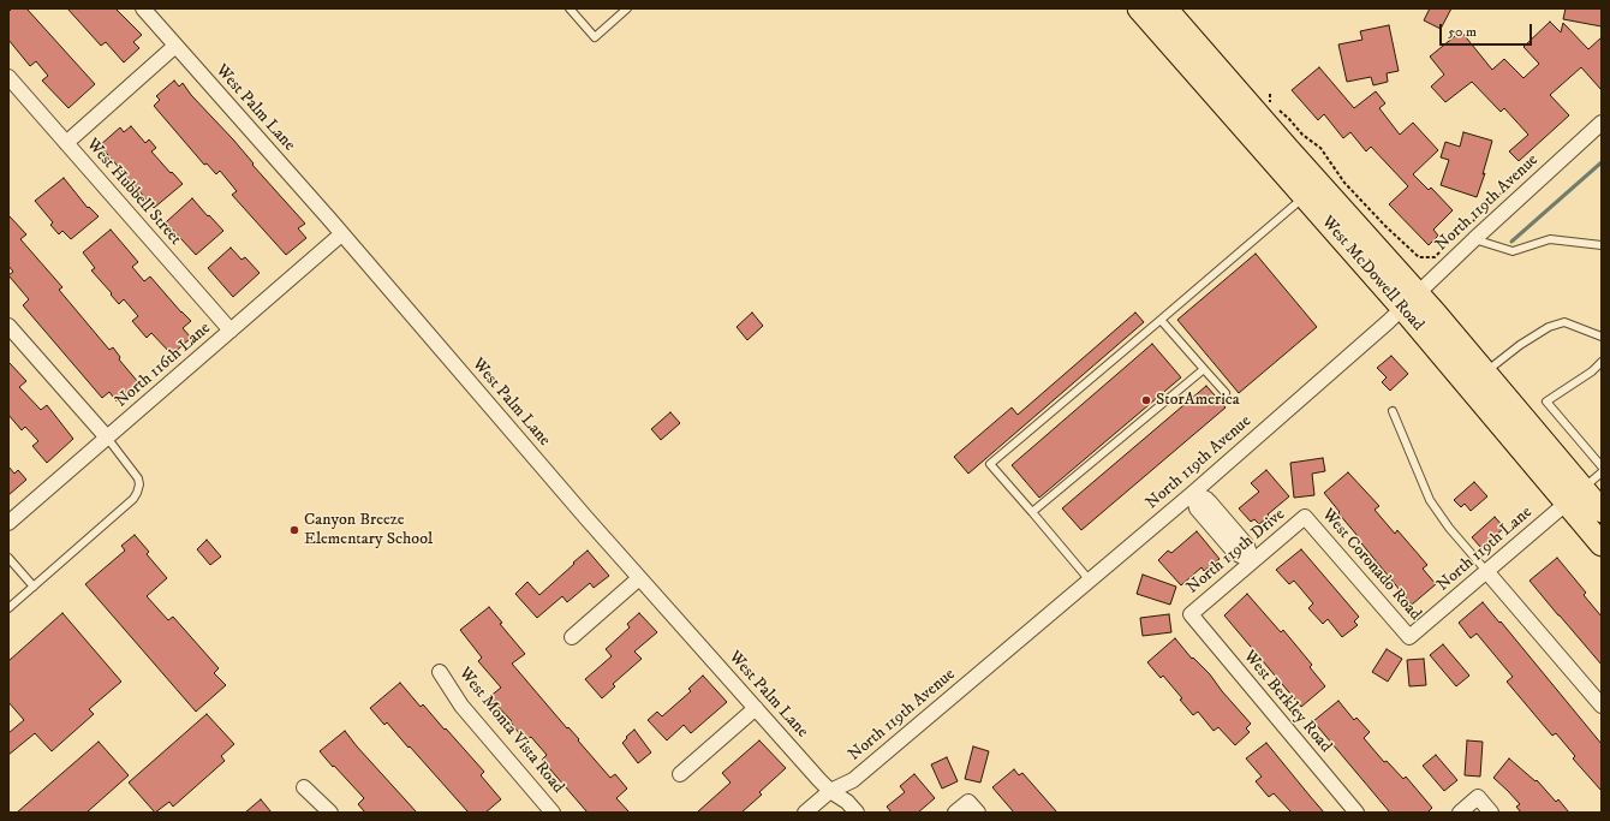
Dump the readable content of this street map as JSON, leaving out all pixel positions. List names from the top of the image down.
{
  "streets": {
    "main road": ["West McDowell Road"],
    "street": [
      "West Palm Lane",
      "West Hubbell Street",
      "North 119th Avenue",
      "North 116th Lane",
      "North 119th Lane",
      "North 119th Drive",
      "West Coronado Road",
      "West Berkley Road",
      "West Monta Vista Road"
    ]
  },
  "crossings": [
    ["West Palm Lane", "North 119th Avenue"],
    ["West Palm Lane", "North 116th Lane"],
    ["West Hubbell Street", "North 116th Lane"],
    ["North 119th Avenue", "West McDowell Road"],
    ["West McDowell Road", "North 119th Lane"],
    ["North 119th Lane", "West Coronado Road"],
    ["North 119th Drive", "West Coronado Road"],
    ["North 119th Drive", "West Berkley Road"]
  ],
  "places": ["StorAmerica", "Canyon Breeze Elementary School"],
  "scale_bar": "50 m"
}
